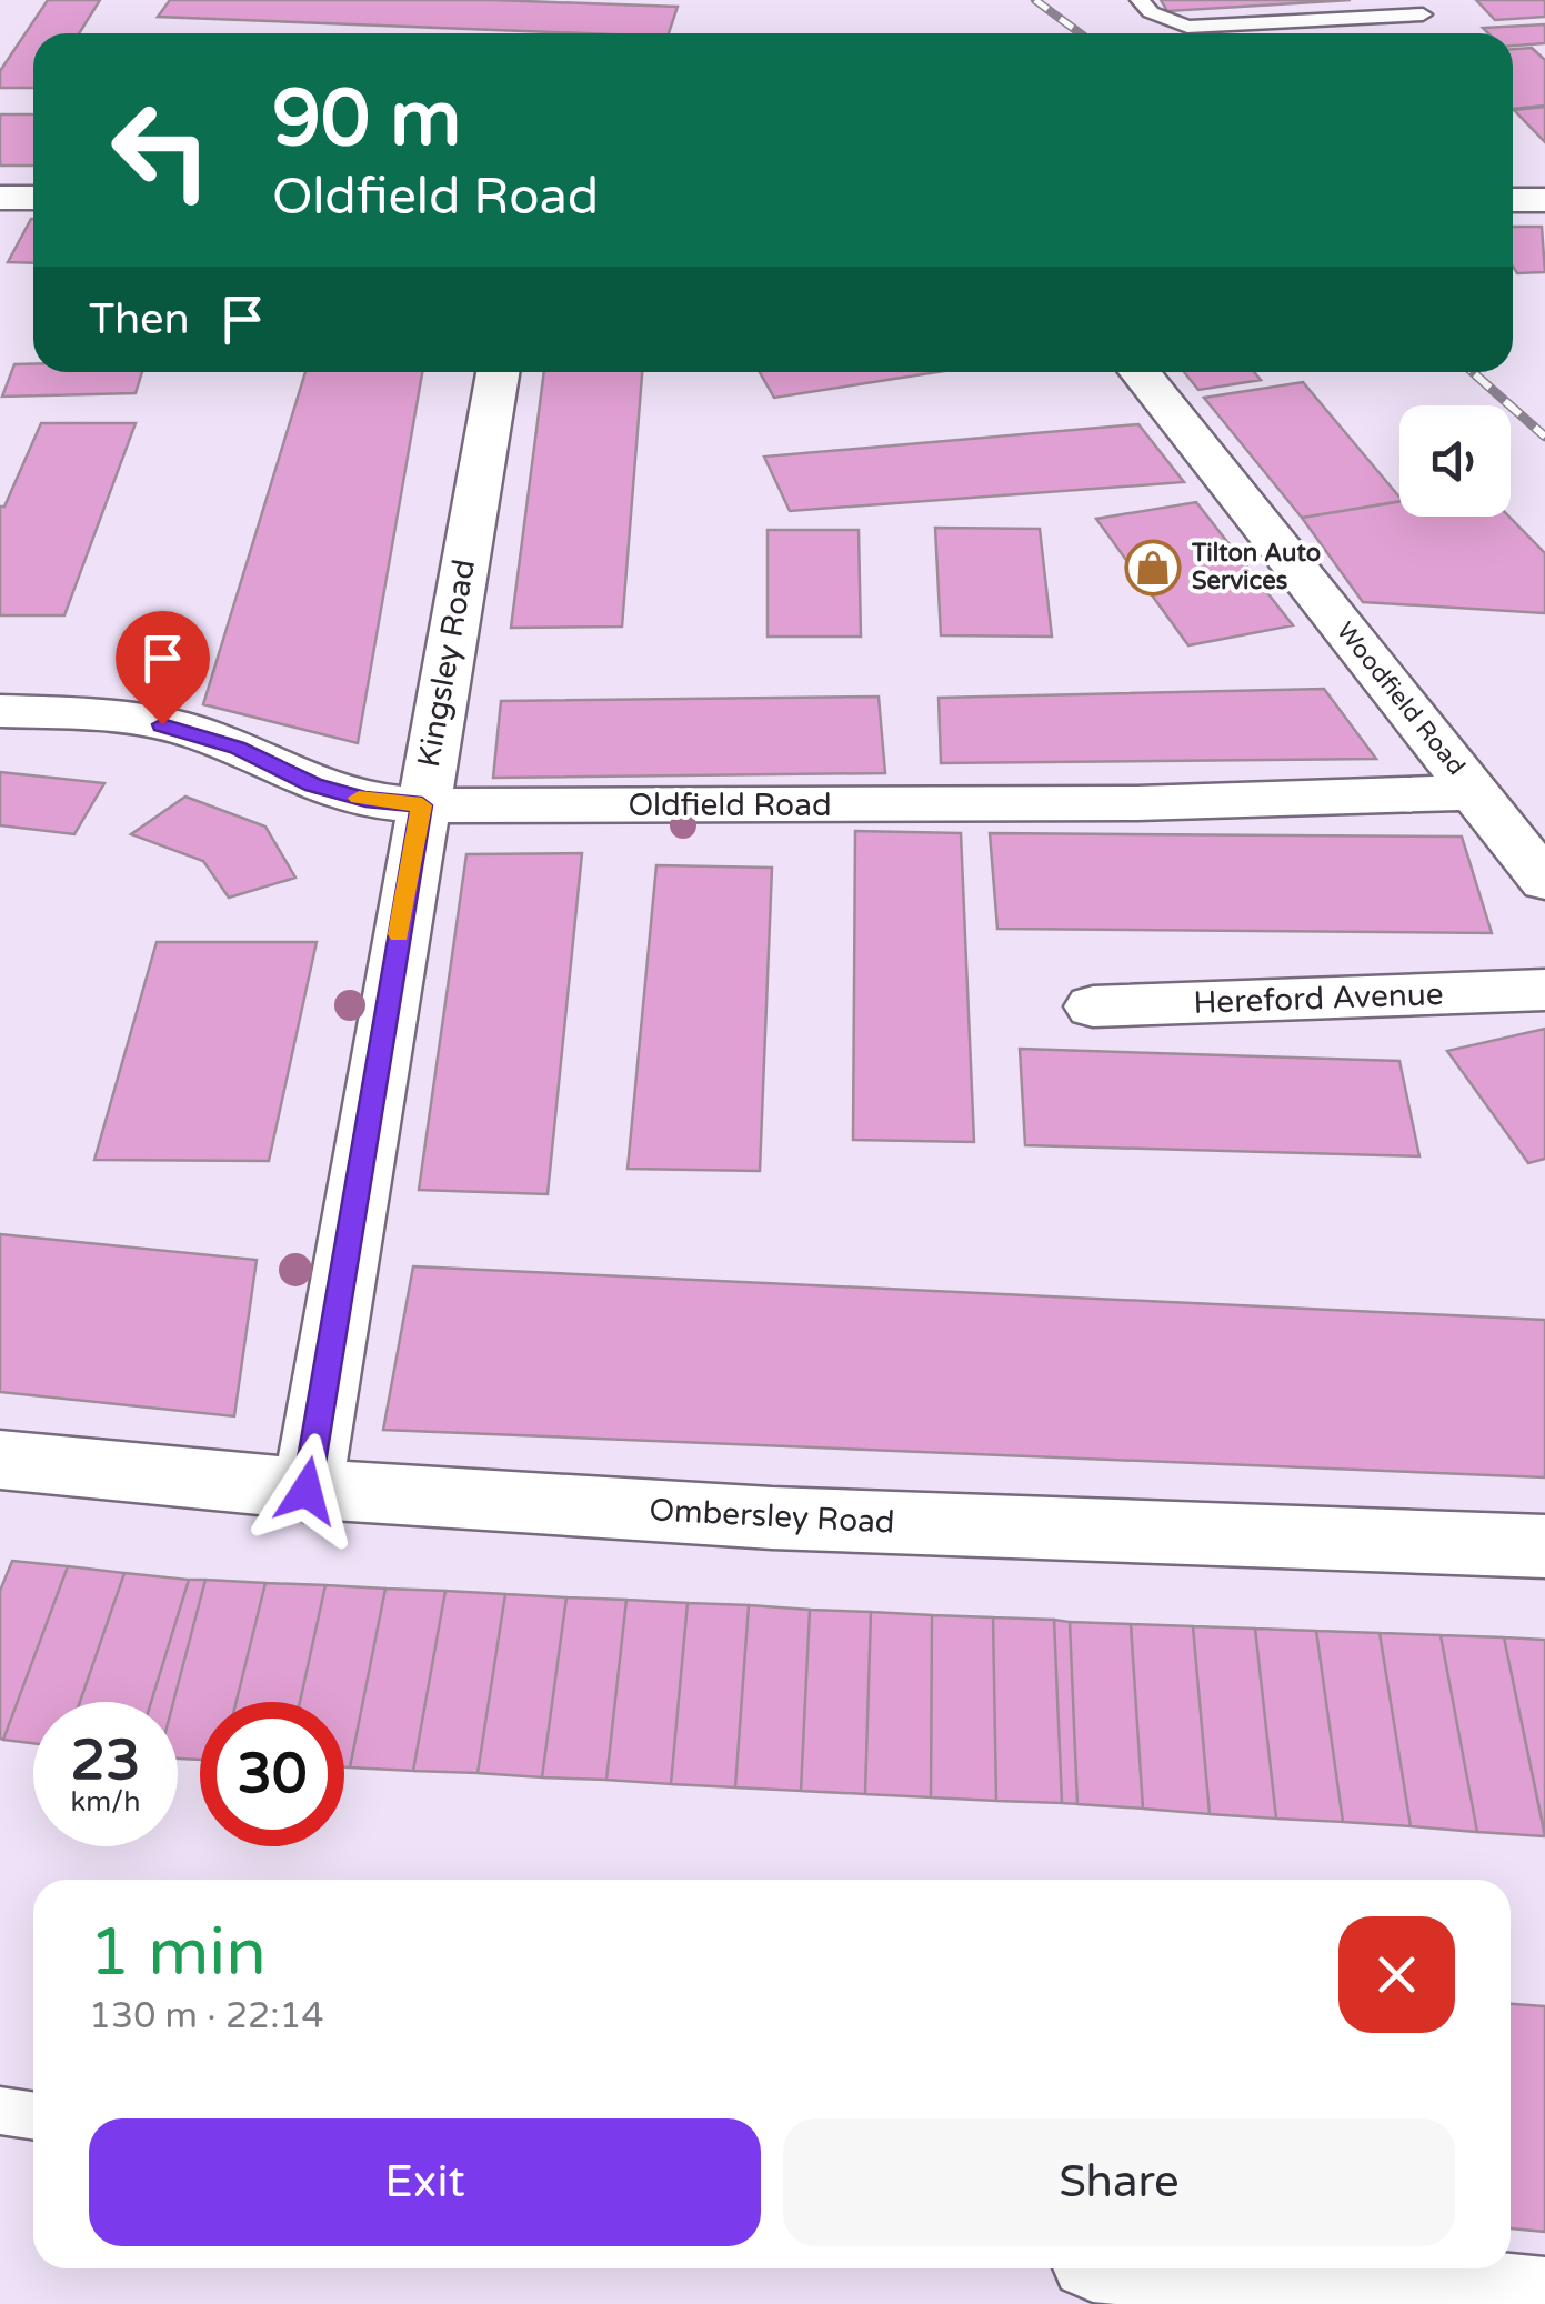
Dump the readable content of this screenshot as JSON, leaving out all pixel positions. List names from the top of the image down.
{
  "streets": {
    "street": [
      "Kingsley Road",
      "Woodfield Road",
      "Oldfield Road",
      "Hereford Avenue",
      "Ombersley Road"
    ]
  },
  "crossings": [
    ["Kingsley Road", "Oldfield Road"],
    ["Kingsley Road", "Ombersley Road"],
    ["Woodfield Road", "Oldfield Road"]
  ],
  "places": {
    "shop": ["Tilton Auto Services"]
  },
  "page": {
    "turn": ["90 m", "Oldfield Road"],
    "then": "Then",
    "speed": "23 km/h",
    "limit": "30",
    "heading": ["1 min", "130 m · 22:14"],
    "buttons": ["Exit", "Share"]
  }
}
